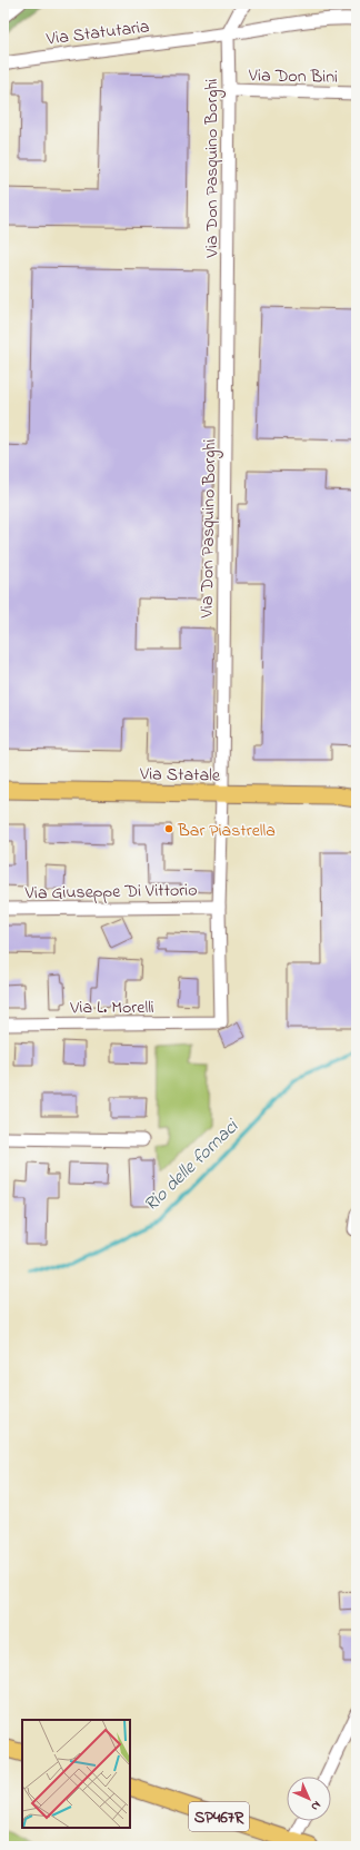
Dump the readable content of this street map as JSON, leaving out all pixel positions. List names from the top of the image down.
{
  "streets": {
    "main road": ["Via Statale", "SP467R"],
    "street": [
      "Via Statutaria",
      "Via Don Bini",
      "Via Don Pasquino Borghi",
      "Via Giuseppe Di Vittorio",
      "Via L. Morelli"
    ]
  },
  "crossings": [
    ["Via Statutaria", "Via Don Pasquino Borghi"],
    ["Via Don Bini", "Via Don Pasquino Borghi"],
    ["Via Don Pasquino Borghi", "Via Statale"],
    ["Via Don Pasquino Borghi", "Via Giuseppe Di Vittorio"],
    ["Via Don Pasquino Borghi", "Via L. Morelli"]
  ],
  "water": ["Rio delle fornaci"],
  "places": ["Bar Piastrella"],
  "north": "bottom right"
}
